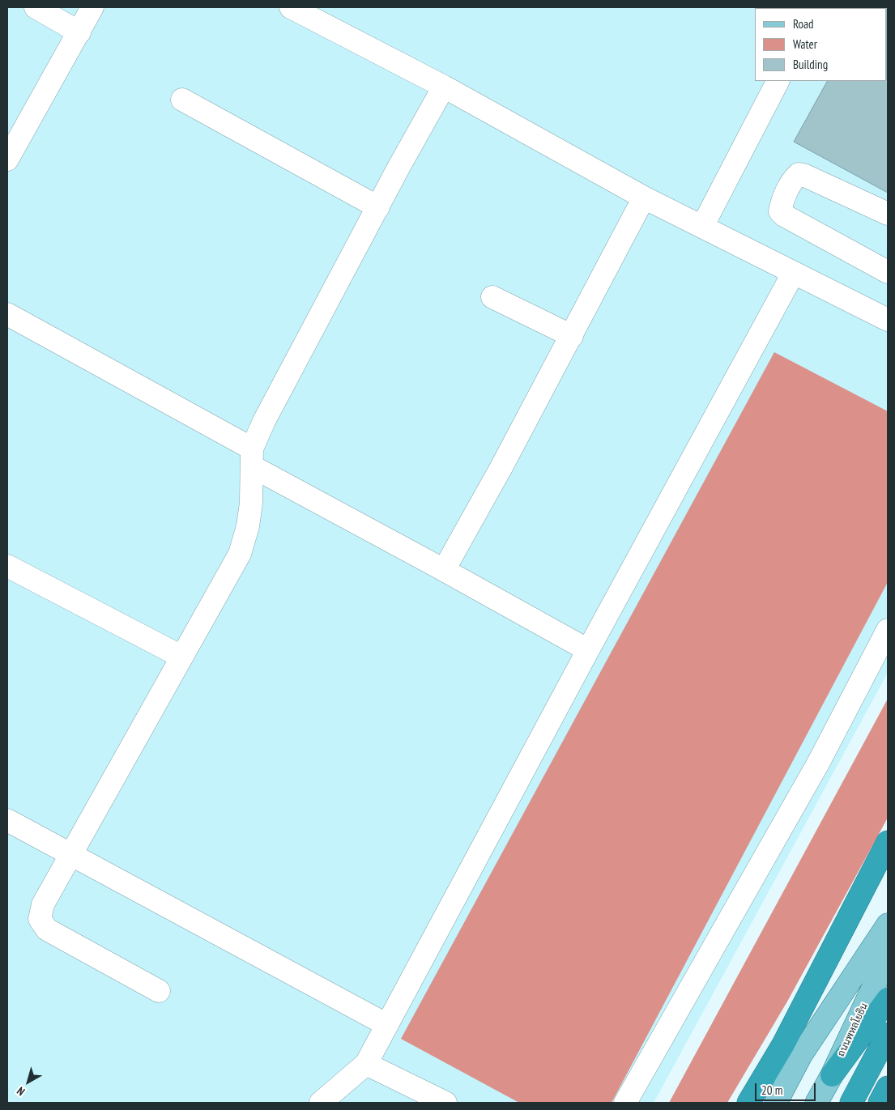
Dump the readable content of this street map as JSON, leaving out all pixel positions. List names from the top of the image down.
{
  "streets": {
    "main road": ["ถนนพหลโยธิน"]
  },
  "legend": ["Road", "Water", "Building"],
  "scale_bar": "20 m",
  "north": "bottom left"
}
